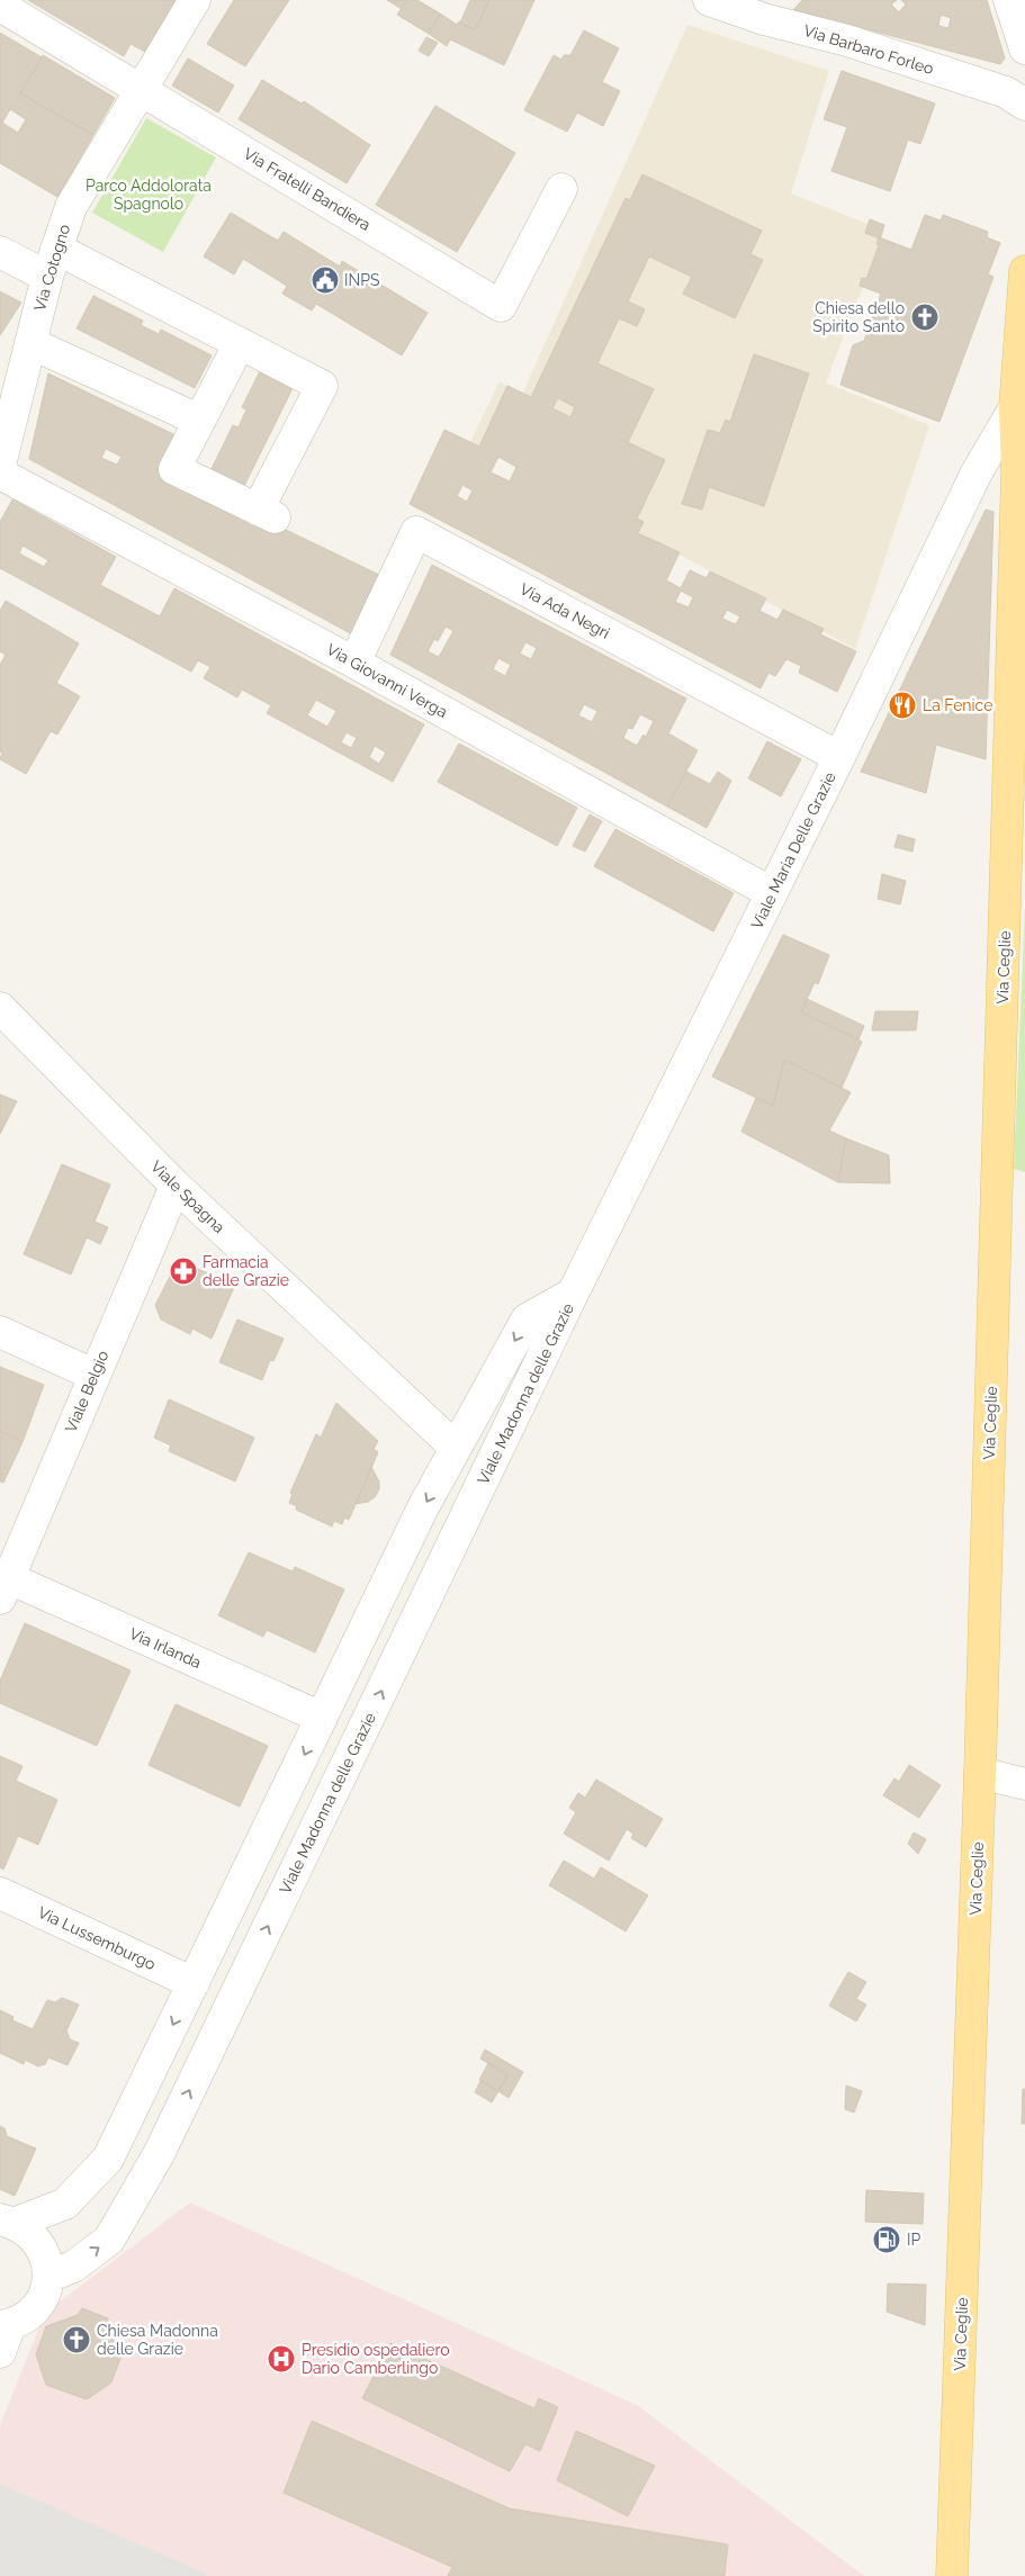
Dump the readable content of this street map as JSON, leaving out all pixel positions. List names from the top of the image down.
{
  "streets": {
    "main road": ["Via Ceglie"],
    "street": [
      "Via Barbaro Forleo",
      "Via Fratelli Bandiera",
      "Via Cotogno",
      "Via Ada Negri",
      "Via Giovanni Verga",
      "Viale Maria Delle Grazie",
      "Viale Spagna",
      "Viale Belgio",
      "Viale Madonna delle Grazie",
      "Via Irlanda",
      "Via Lussemburgo"
    ]
  },
  "crossings": [
    ["Via Fratelli Bandiera", "Via Cotogno"],
    ["Via Ada Negri", "Via Giovanni Verga"],
    ["Via Ada Negri", "Viale Maria Delle Grazie"],
    ["Via Giovanni Verga", "Viale Maria Delle Grazie"],
    ["Viale Maria Delle Grazie", "Via Ceglie"],
    ["Viale Maria Delle Grazie", "Viale Madonna delle Grazie"],
    ["Viale Spagna", "Viale Belgio"],
    ["Viale Spagna", "Viale Madonna delle Grazie"],
    ["Viale Belgio", "Via Irlanda"],
    ["Viale Madonna delle Grazie", "Via Irlanda"],
    ["Viale Madonna delle Grazie", "Via Lussemburgo"]
  ],
  "parks": ["Parco Addolorata Spagnolo"],
  "places": {
    "public building": ["INPS"],
    "church": ["Chiesa dello Spirito Santo", "Chiesa Madonna delle Grazie"],
    "restaurant": ["La Fenice"],
    "pharmacy": ["Farmacia delle Grazie"],
    "fuel station": ["IP"],
    "hospital": ["Presidio ospedaliero Dario Camberlingo"]
  }
}
